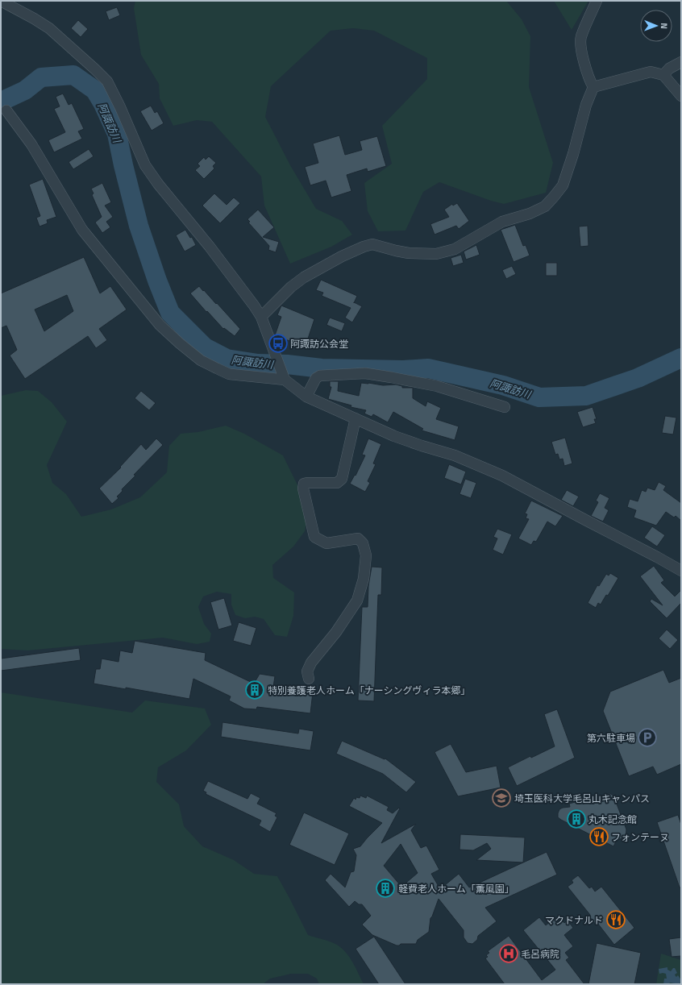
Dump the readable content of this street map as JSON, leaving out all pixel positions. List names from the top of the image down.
{
  "water": ["阿諏訪川"],
  "places": {
    "bus stop": ["阿諏訪公会堂"],
    "building": ["特別養護老人ホーム「ナーシングヴィラ本郷」", "丸木記念館", "軽費老人ホーム「薫風園」"],
    "parking": ["第六駐車場"],
    "school or university": ["埼玉医科大学毛呂山キャンパス"],
    "restaurant": ["フォンテーヌ", "マクドナルド"],
    "hospital": ["毛呂病院"]
  },
  "north": "right"
}
